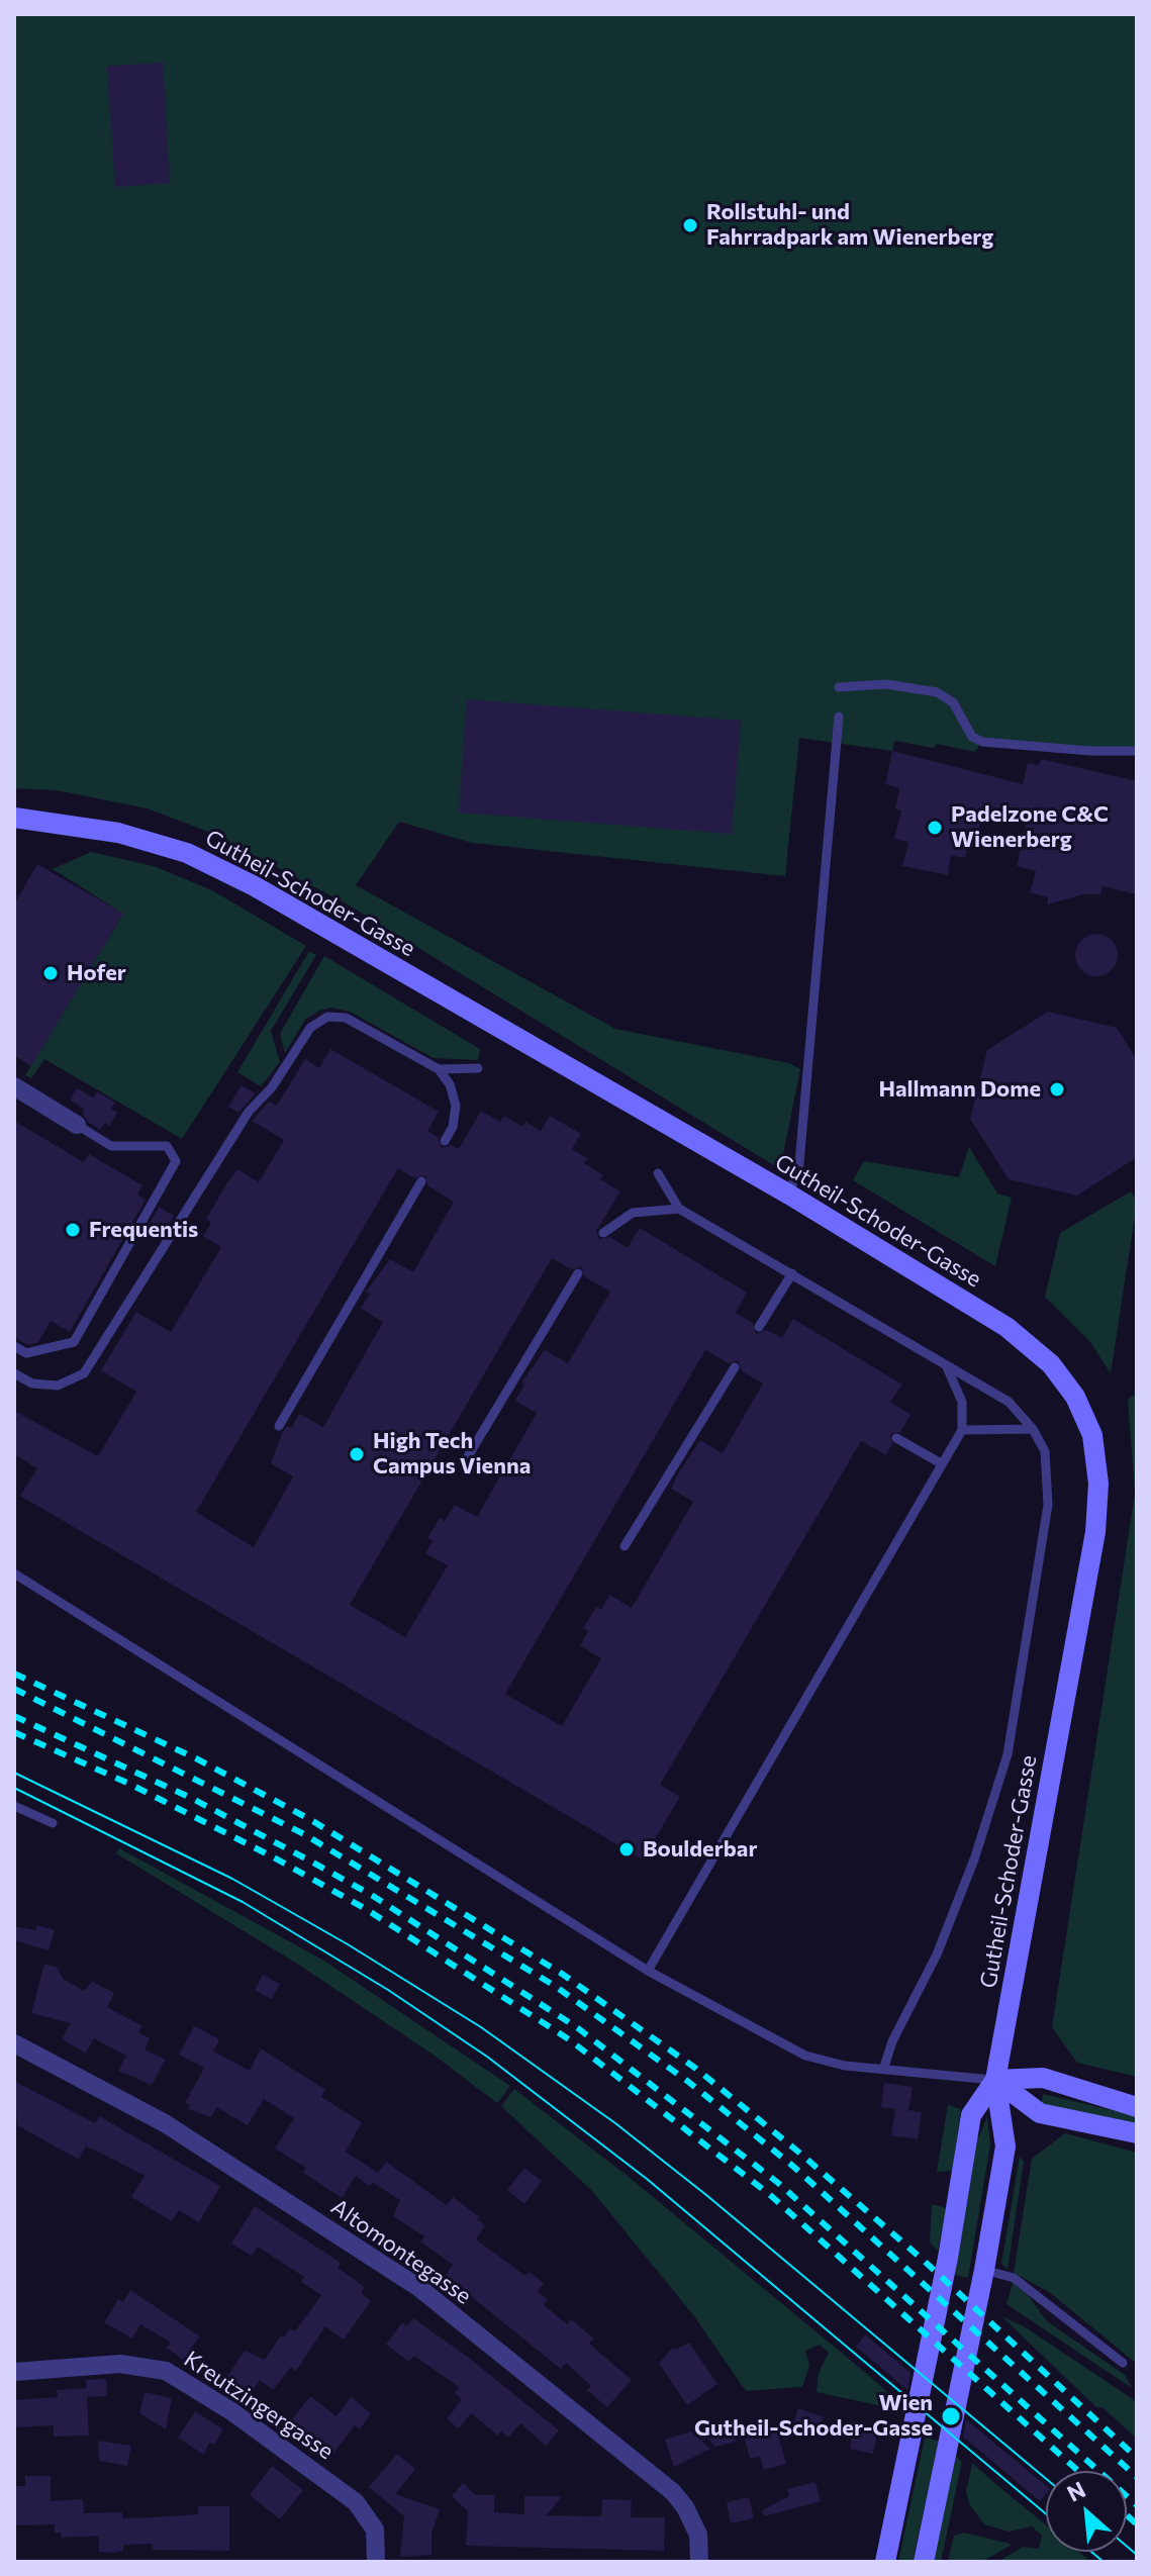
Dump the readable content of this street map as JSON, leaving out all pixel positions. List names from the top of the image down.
{
  "streets": {
    "street": ["Gutheil-Schoder-Gasse", "Altomontegasse", "Kreutzingergasse"]
  },
  "places": [
    "Rollstuhl- und Fahrradpark am Wienerberg",
    "Padelzone C&C Wienerberg",
    "Hofer",
    "Hallmann Dome",
    "Frequentis",
    "High Tech Campus Vienna",
    "Boulderbar",
    "Wien Gutheil-Schoder-Gasse"
  ],
  "north": "top left"
}
